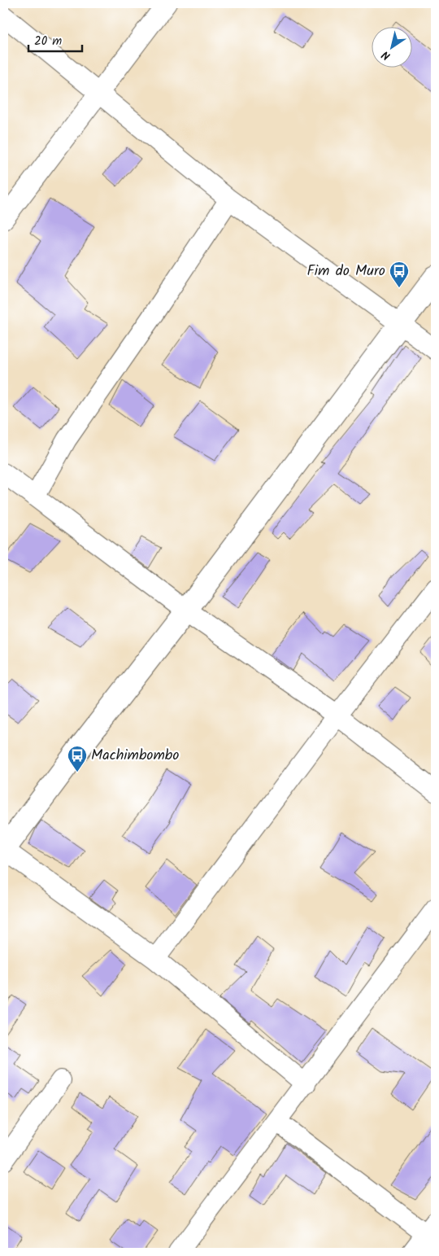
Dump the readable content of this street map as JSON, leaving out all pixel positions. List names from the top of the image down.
{
  "places": {
    "bus stop": ["Fim do Muro", "Machimbombo"]
  },
  "scale_bar": "20 m",
  "north": "bottom left"
}
